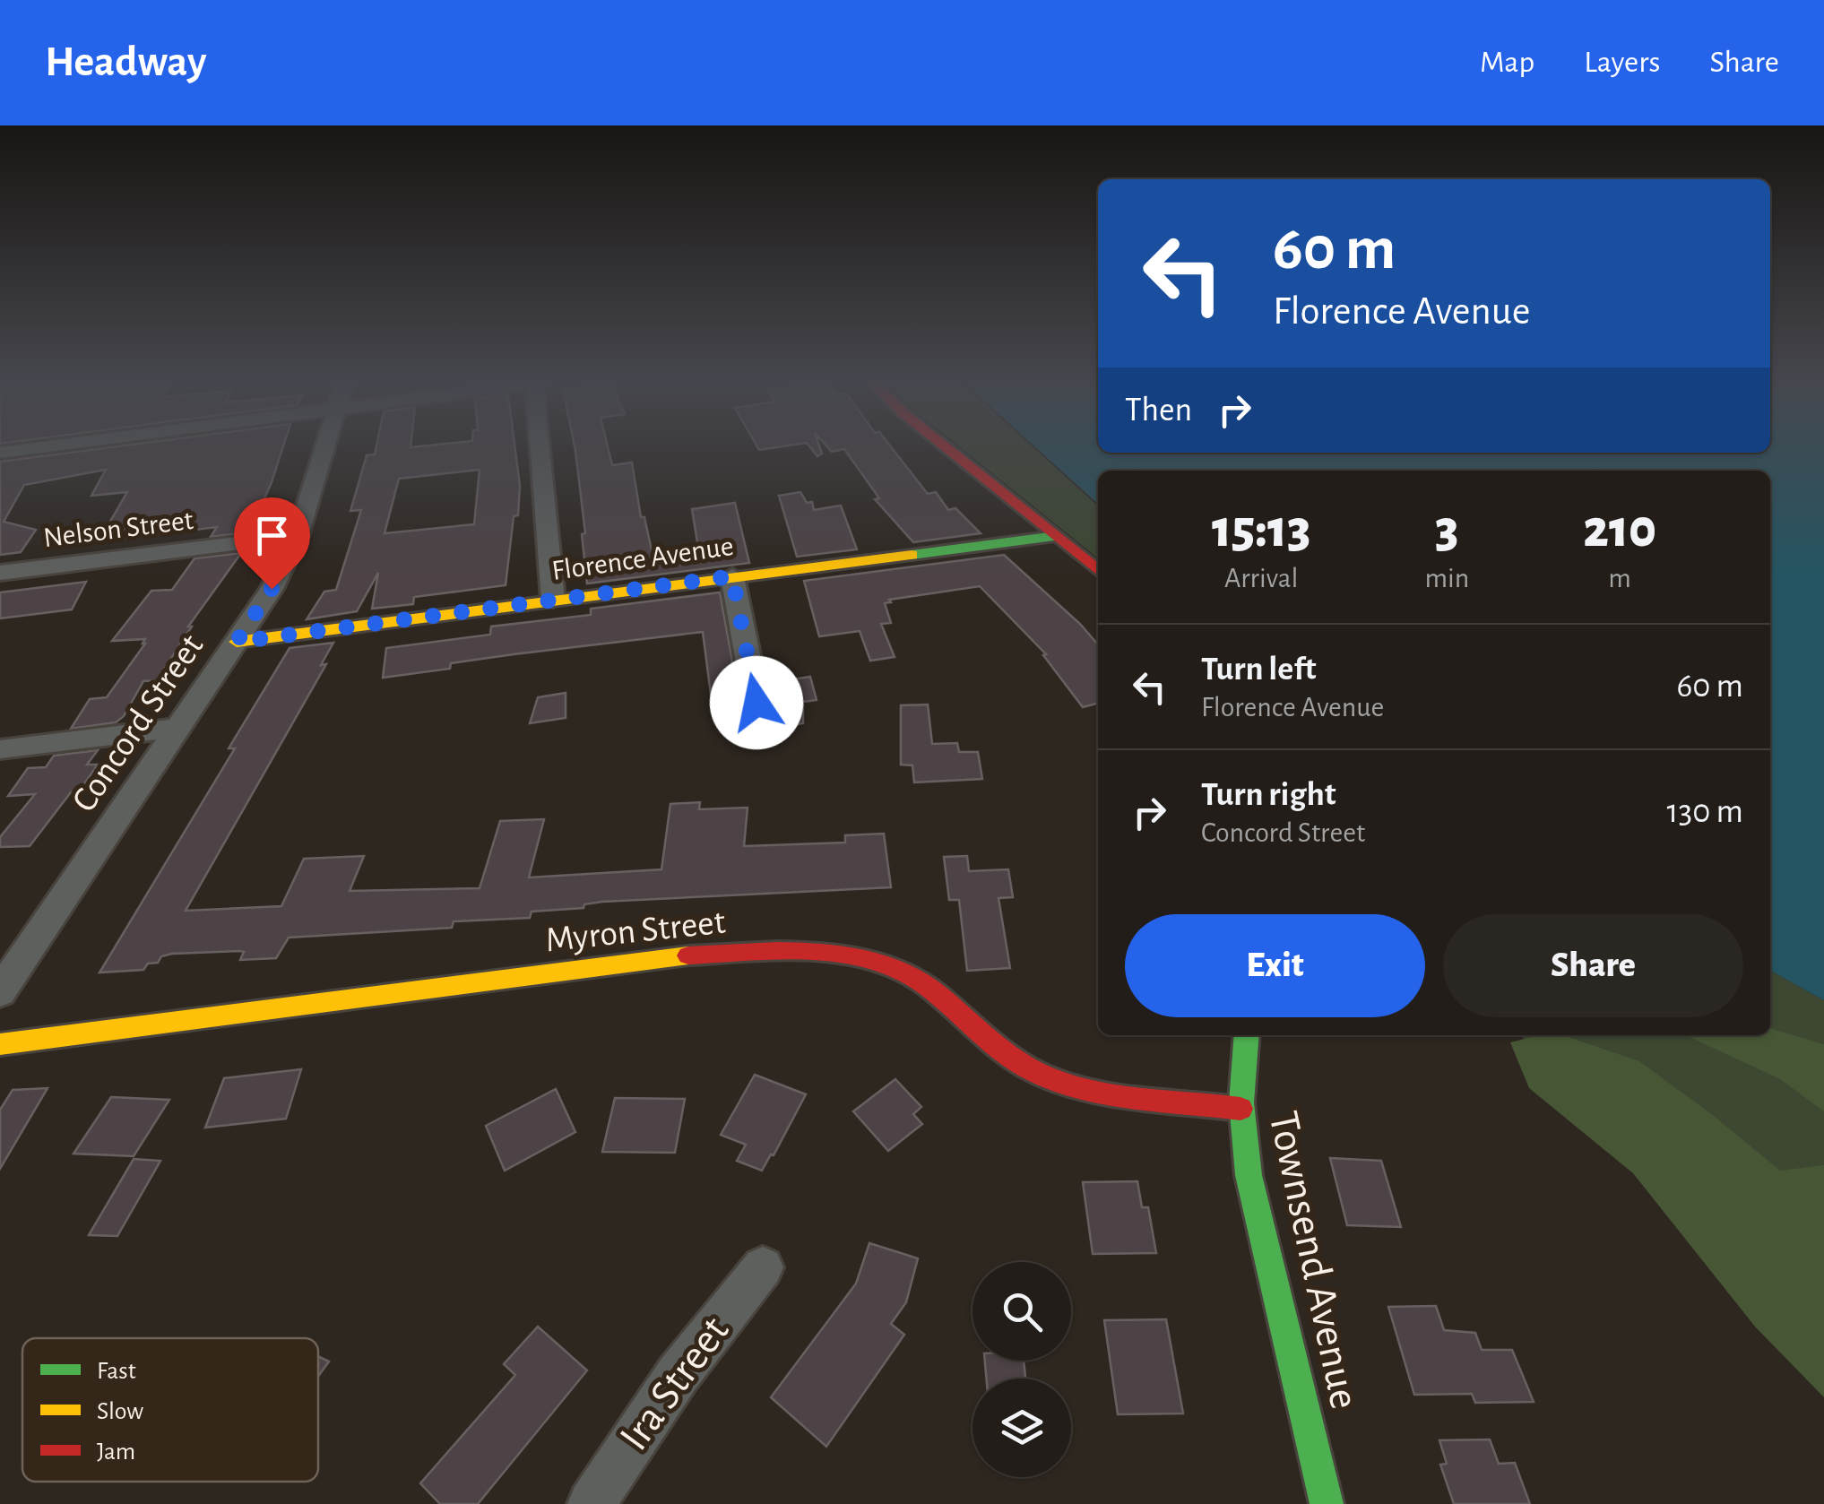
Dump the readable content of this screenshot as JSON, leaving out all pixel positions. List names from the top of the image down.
{
  "streets": {
    "street": [
      "Nelson Street",
      "Florence Avenue",
      "Concord Street",
      "Myron Street",
      "Townsend Avenue",
      "Ira Street"
    ]
  },
  "crossings": [
    ["Nelson Street", "Concord Street"],
    ["Florence Avenue", "Concord Street"],
    ["Myron Street", "Townsend Avenue"]
  ],
  "legend": ["Fast", "Slow", "Jam"],
  "page": {
    "header": "Headway",
    "nav": ["Map", "Layers", "Share"],
    "turn": ["60 m", "Florence Avenue"],
    "then": "Then",
    "eta": [
      "15:13",
      "Arrival",
      "3",
      "min",
      "210",
      "m"
    ],
    "list": [
      {
        "name": "Turn left",
        "note": "Florence Avenue",
        "value": "60 m"
      },
      {
        "name": "Turn right",
        "note": "Concord Street",
        "value": "130 m"
      }
    ],
    "buttons": ["Exit", "Share"]
  }
}
